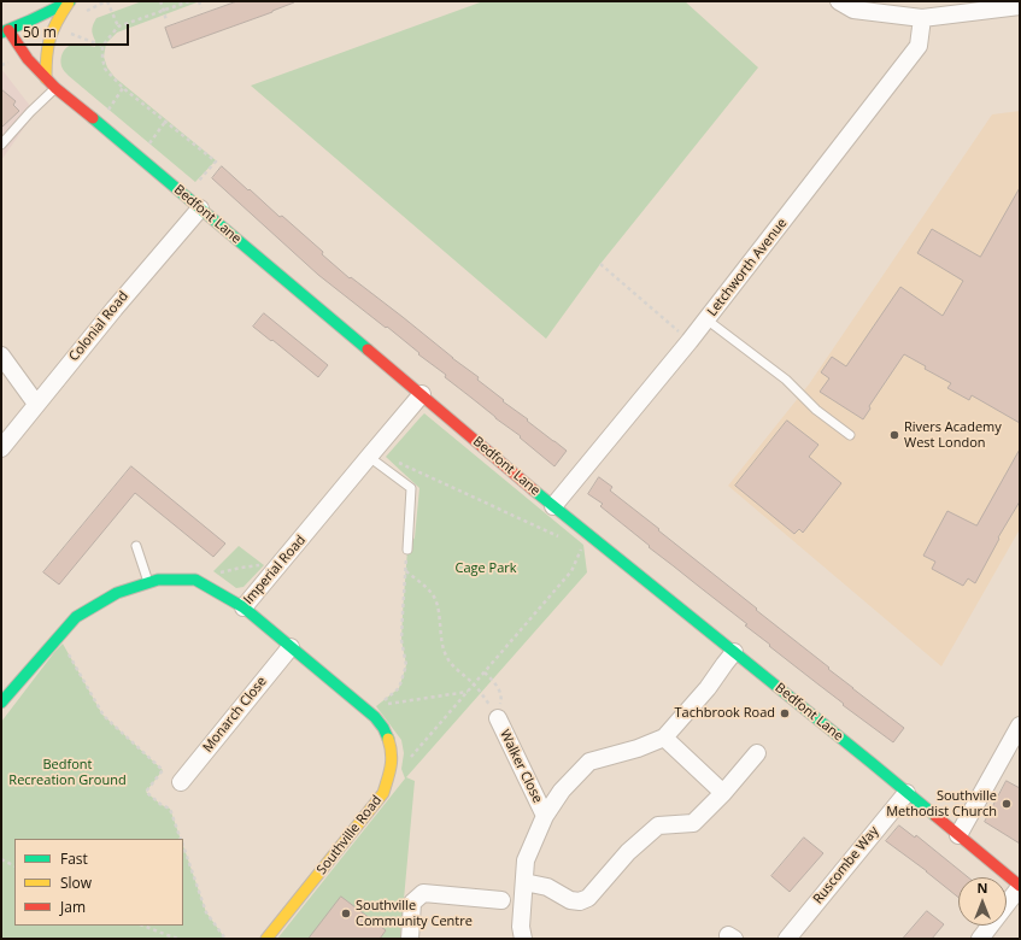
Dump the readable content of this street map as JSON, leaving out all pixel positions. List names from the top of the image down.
{
  "streets": {
    "main road": ["Bedfont Lane", "Imperial Road", "Southville Road"],
    "street": [
      "Letchworth Avenue",
      "Colonial Road",
      "Monarch Close",
      "Walker Close",
      "Ruscombe Way"
    ]
  },
  "crossings": [
    ["Bedfont Lane", "Letchworth Avenue"],
    ["Bedfont Lane", "Colonial Road"],
    ["Bedfont Lane", "Imperial Road"],
    ["Bedfont Lane", "Ruscombe Way"],
    ["Imperial Road", "Southville Road"],
    ["Monarch Close", "Southville Road"]
  ],
  "parks": ["Cage Park", "Bedfont Recreation Ground"],
  "places": [
    "Rivers Academy West London",
    "Tachbrook Road",
    "Southville Methodist Church",
    "Southville Community Centre"
  ],
  "legend": ["Fast", "Slow", "Jam"],
  "scale_bar": "50 m",
  "north": "top"
}
